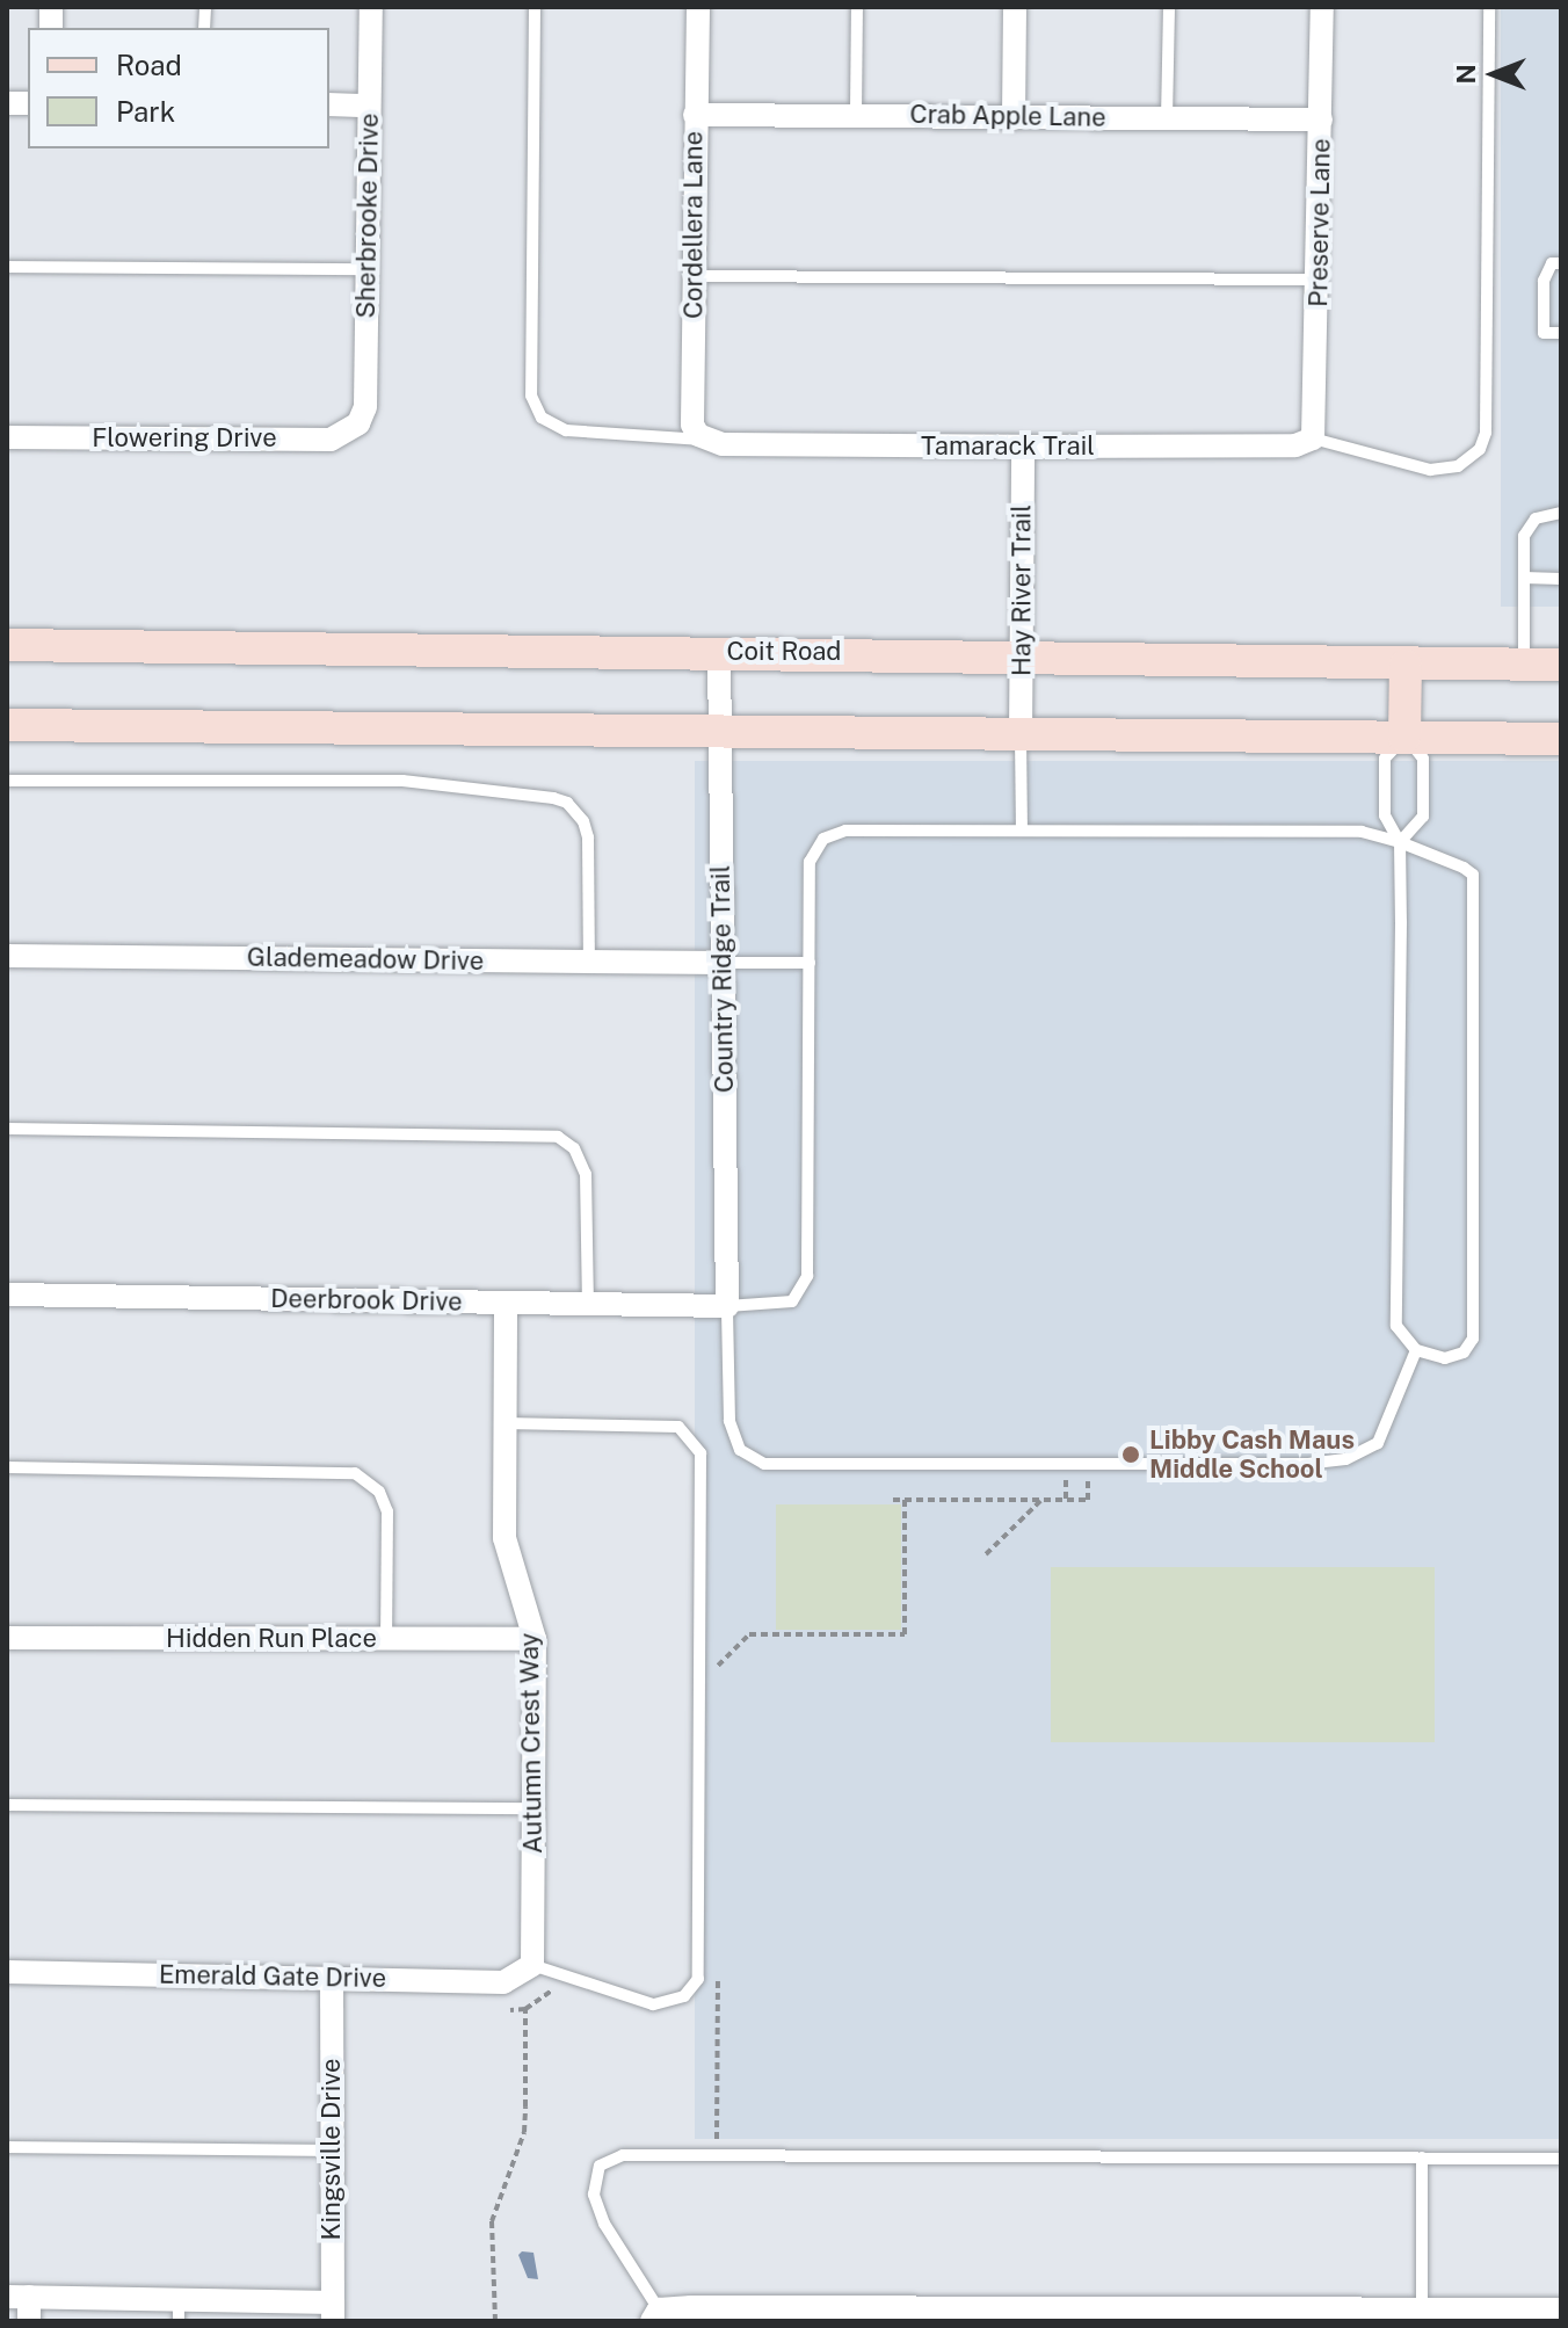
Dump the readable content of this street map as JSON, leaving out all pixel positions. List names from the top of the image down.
{
  "streets": {
    "main road": ["Coit Road"],
    "street": [
      "Crab Apple Lane",
      "Sherbrooke Drive",
      "Preserve Lane",
      "Cordellera Lane",
      "Flowering Drive",
      "Tamarack Trail",
      "Hay River Trail",
      "Glademeadow Drive",
      "Country Ridge Trail",
      "Deerbrook Drive",
      "Hidden Run Place",
      "Autumn Crest Way",
      "Emerald Gate Drive",
      "Kingsville Drive"
    ]
  },
  "crossings": [
    ["Crab Apple Lane", "Preserve Lane"],
    ["Crab Apple Lane", "Cordellera Lane"],
    ["Sherbrooke Drive", "Flowering Drive"],
    ["Preserve Lane", "Tamarack Trail"],
    ["Cordellera Lane", "Tamarack Trail"],
    ["Tamarack Trail", "Hay River Trail"],
    ["Hay River Trail", "Coit Road"],
    ["Coit Road", "Country Ridge Trail"],
    ["Glademeadow Drive", "Country Ridge Trail"],
    ["Country Ridge Trail", "Deerbrook Drive"],
    ["Deerbrook Drive", "Autumn Crest Way"],
    ["Hidden Run Place", "Autumn Crest Way"],
    ["Autumn Crest Way", "Emerald Gate Drive"],
    ["Emerald Gate Drive", "Kingsville Drive"]
  ],
  "places": ["Libby Cash Maus Middle School"],
  "legend": ["Road", "Park"],
  "north": "left"
}
